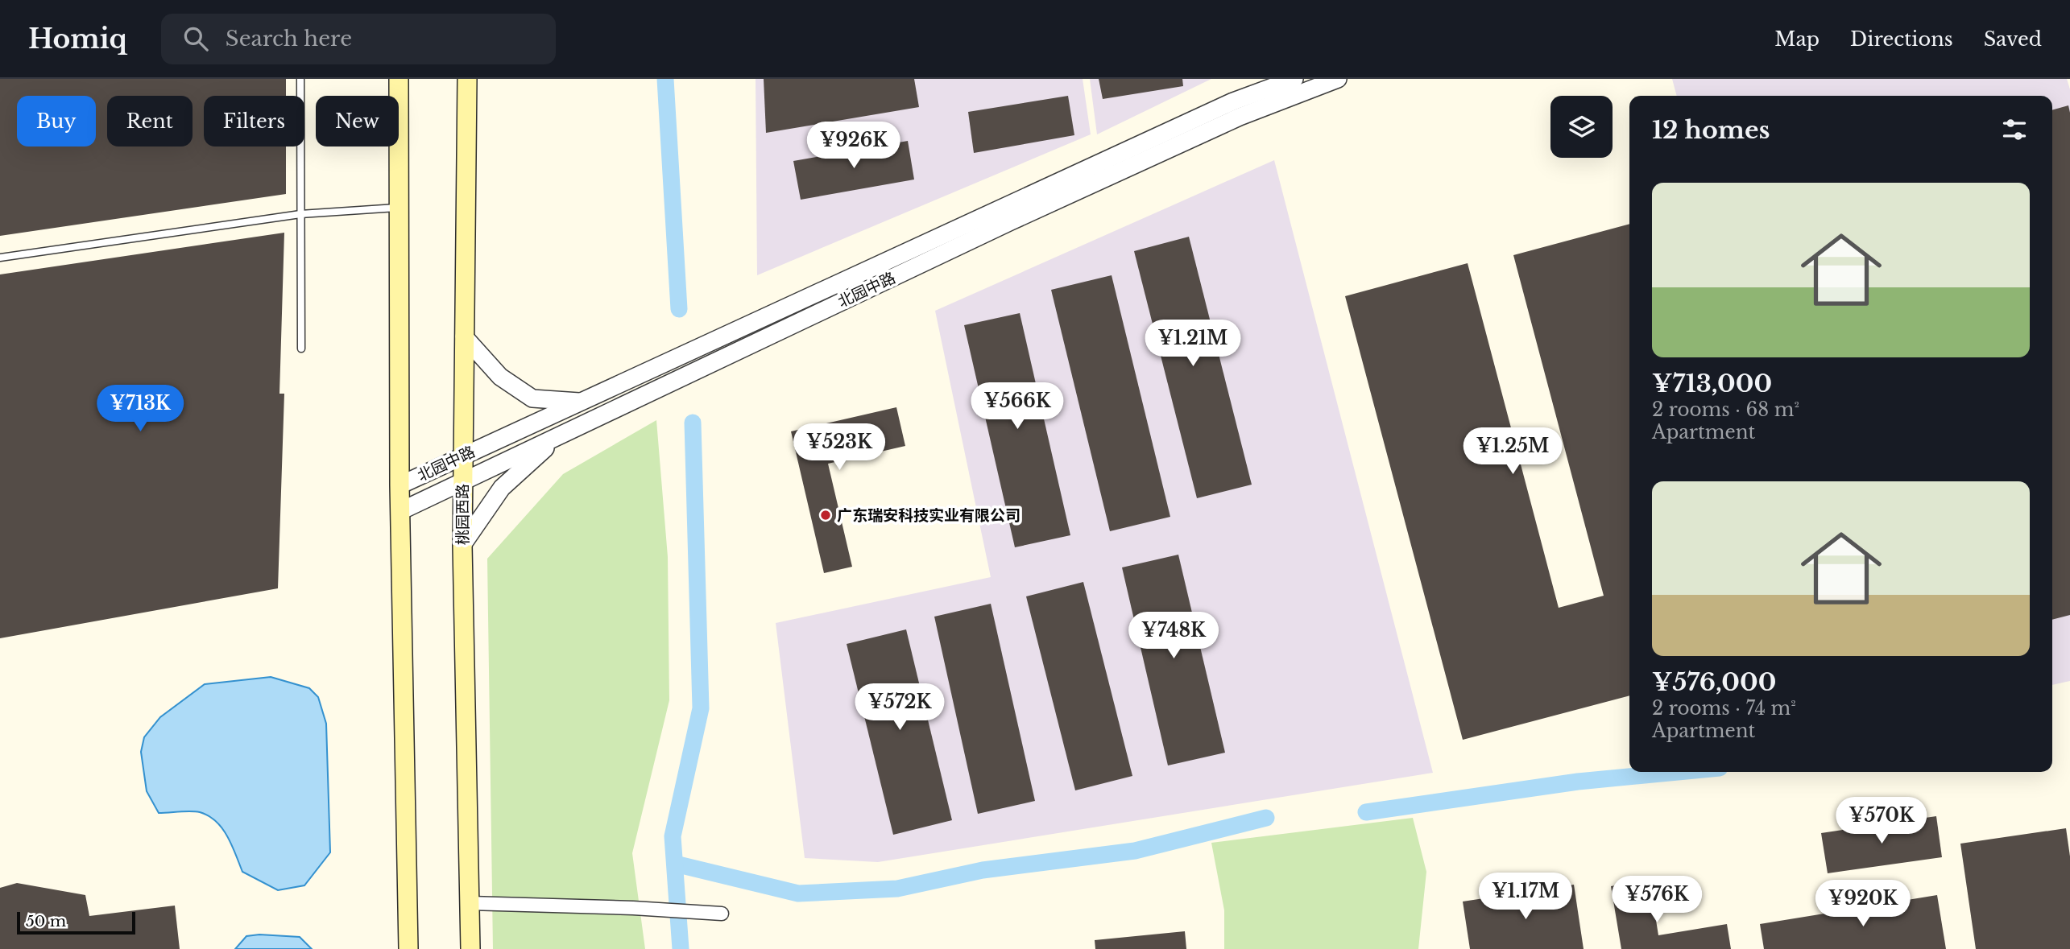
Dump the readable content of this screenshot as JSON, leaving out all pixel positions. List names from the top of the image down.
{
  "streets": {
    "main road": ["桃园西路"],
    "street": ["北园中路"]
  },
  "crossings": [
    ["北园中路", "桃园西路"]
  ],
  "places": ["广东瑞安科技实业有限公司"],
  "scale_bar": "50 m",
  "page": {
    "header": "Homiq",
    "search": "Search here",
    "nav": ["Map", "Directions", "Saved"],
    "chip": [
      "Buy",
      "Rent",
      "Filters",
      "New"
    ],
    "heading": "12 homes",
    "price": [
      "¥926K",
      "¥1.21M",
      "¥566K",
      "¥713K",
      "¥523K",
      "¥1.25M",
      "¥748K",
      "¥572K",
      "¥570K",
      "¥1.17M",
      "¥576K",
      "¥920K"
    ],
    "list": [
      {
        "name": "¥713,000",
        "note": "2 rooms · 68 m² · Apartment"
      },
      {
        "name": "¥576,000",
        "note": "2 rooms · 74 m² · Apartment"
      }
    ],
    "scale": "50 m"
  }
}
